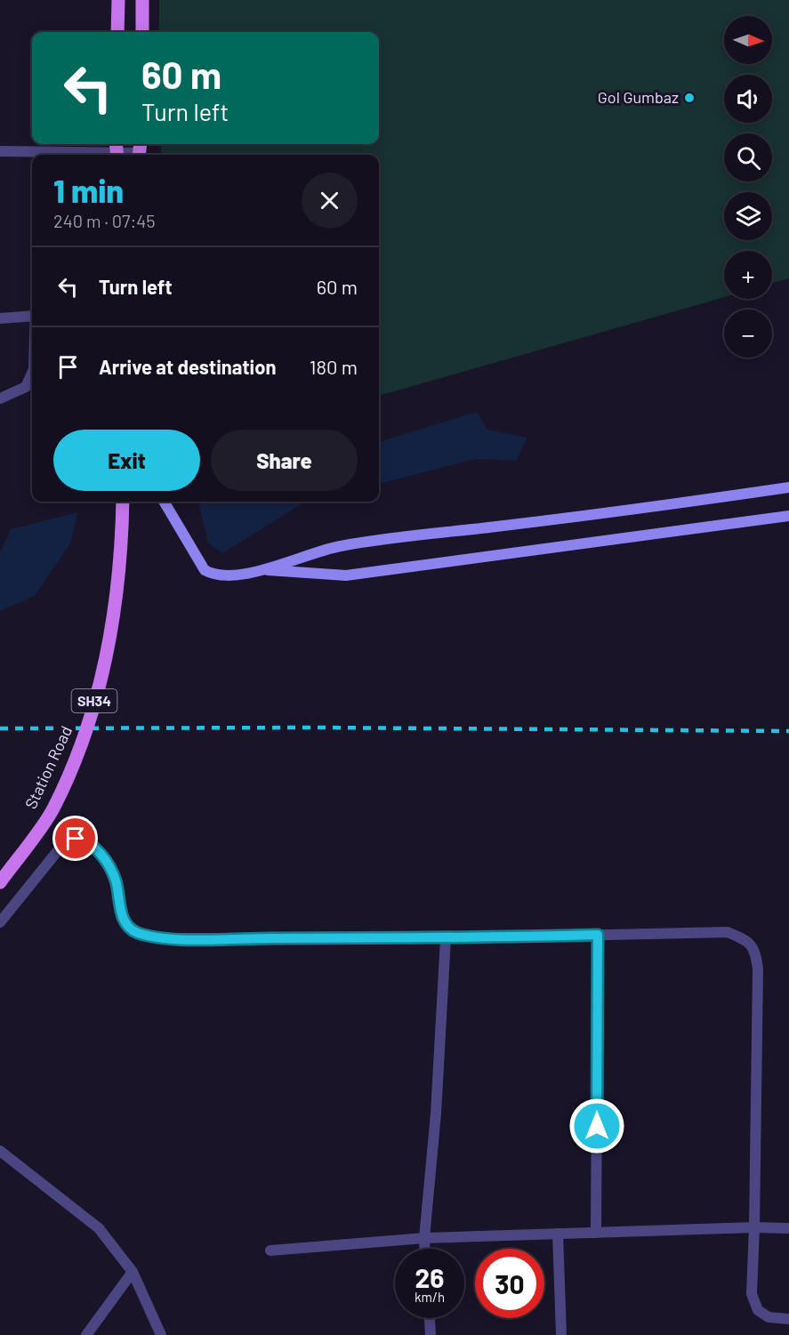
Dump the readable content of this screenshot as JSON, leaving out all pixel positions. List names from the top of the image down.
{
  "streets": {
    "main road": ["SH34", "Station Road"]
  },
  "places": ["Gol Gumbaz"],
  "north": "right",
  "page": {
    "map_buttons": ["+", "−"],
    "turn": ["60 m", "Turn left"],
    "heading": ["1 min", "240 m · 07:45"],
    "list": [
      {
        "name": "Turn left",
        "value": "60 m"
      },
      {
        "name": "Arrive at destination",
        "value": "180 m"
      }
    ],
    "buttons": ["Exit", "Share"],
    "speed": "26 km/h",
    "limit": "30"
  }
}
